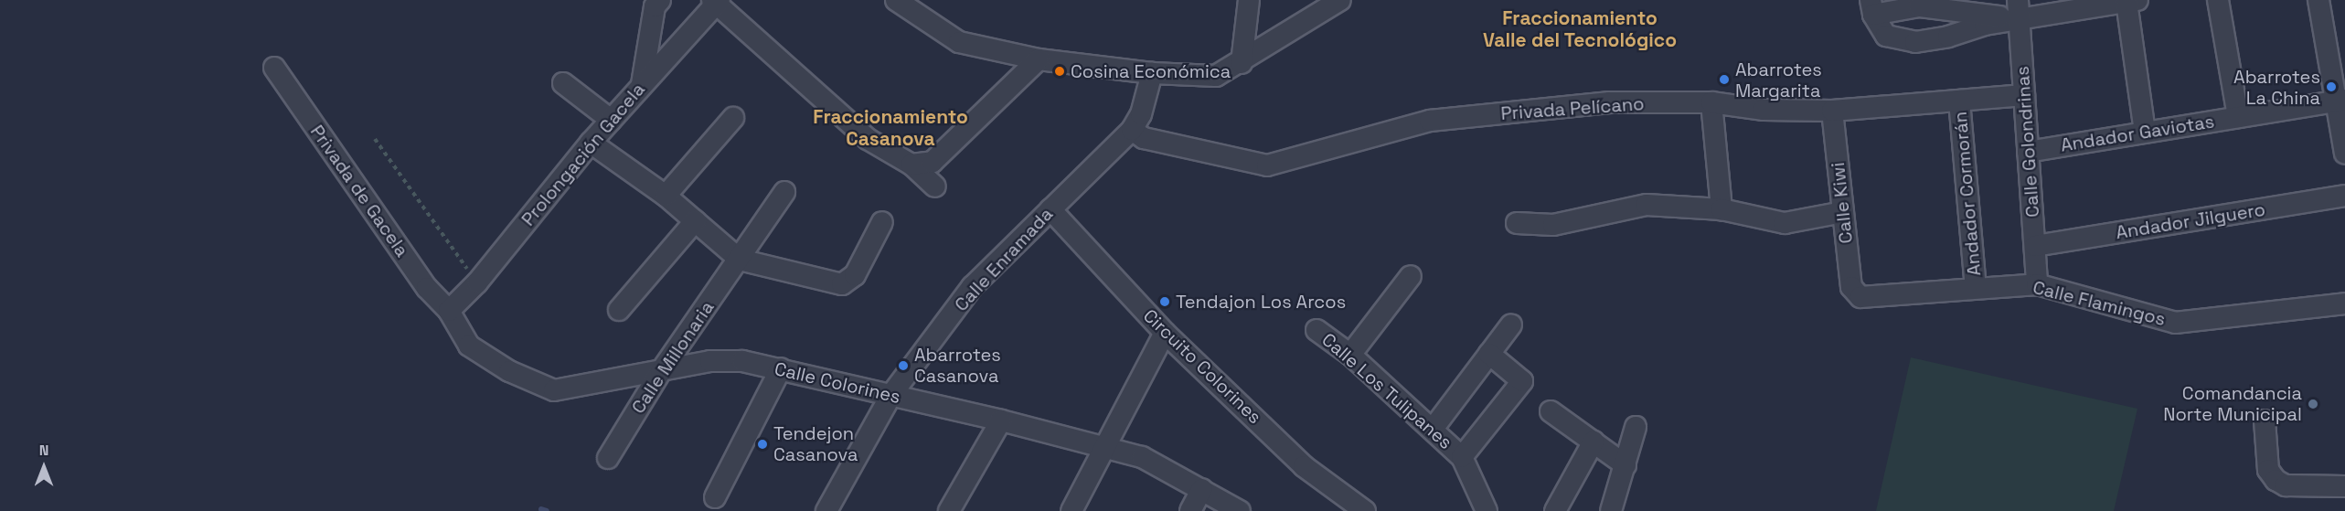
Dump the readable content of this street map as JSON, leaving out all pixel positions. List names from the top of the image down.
{
  "streets": {
    "street": [
      "Privada Pelícano",
      "Andador Gaviotas",
      "Calle Golondrinas",
      "Prolongación Gacela",
      "Privada de Gacela",
      "Andador Cormorán",
      "Calle Kiwi",
      "Andador Jilguero",
      "Calle Enramada",
      "Calle Flamingos",
      "Calle Millonaria",
      "Circuito Colorines",
      "Calle Colorines",
      "Calle Los Tulipanes"
    ]
  },
  "crossings": [
    ["Privada Pelícano", "Calle Golondrinas"],
    ["Privada Pelícano", "Andador Cormorán"],
    ["Privada Pelícano", "Calle Kiwi"],
    ["Privada Pelícano", "Calle Enramada"],
    ["Andador Gaviotas", "Calle Golondrinas"],
    ["Calle Golondrinas", "Andador Jilguero"],
    ["Calle Golondrinas", "Calle Flamingos"],
    ["Prolongación Gacela", "Privada de Gacela"],
    ["Prolongación Gacela", "Calle Colorines"],
    ["Privada de Gacela", "Calle Colorines"],
    ["Andador Cormorán", "Calle Flamingos"],
    ["Calle Kiwi", "Calle Flamingos"],
    ["Calle Enramada", "Circuito Colorines"],
    ["Calle Enramada", "Calle Colorines"],
    ["Calle Millonaria", "Calle Colorines"]
  ],
  "districts": ["Fraccionamiento Valle del Tecnológico", "Fraccionamiento Casanova"],
  "places": [
    "Cosina Económica",
    "Abarrotes Margarita",
    "Abarrotes La China",
    "Tendajon Los Arcos",
    "Abarrotes Casanova",
    "Comandancia Norte Municipal",
    "Tendejon Casanova"
  ],
  "north": "top"
}
